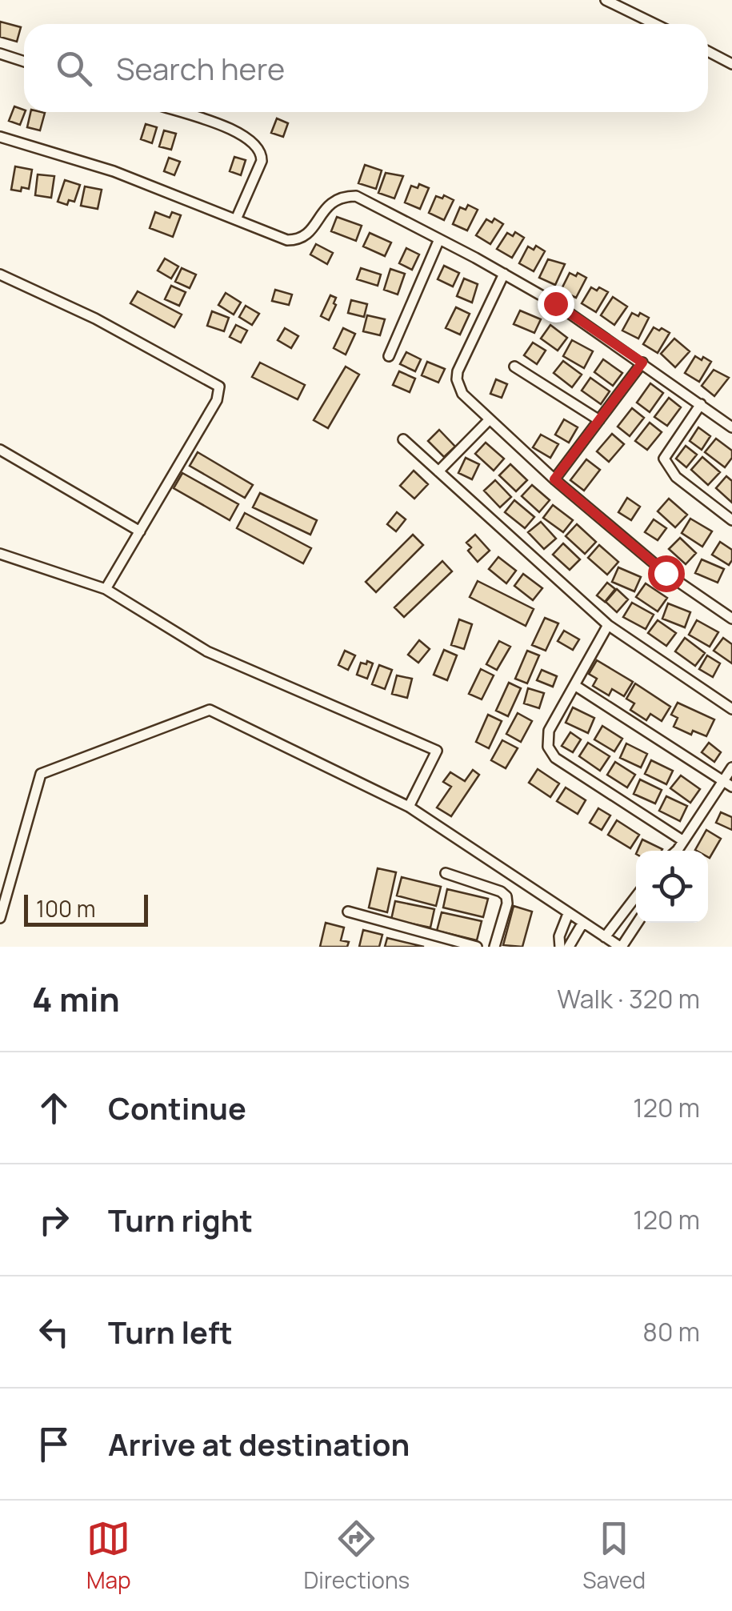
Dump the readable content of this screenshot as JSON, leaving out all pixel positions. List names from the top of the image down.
{
  "scale_bar": "100 m",
  "page": {
    "search": "Search here",
    "scale": "100 m",
    "heading": ["4 min", "Walk · 320 m"],
    "list": [
      ["Continue", "120 m"],
      ["Turn right", "120 m"],
      ["Turn left", "80 m"],
      "Arrive at destination"
    ],
    "nav": ["Map", "Directions", "Saved"]
  }
}
